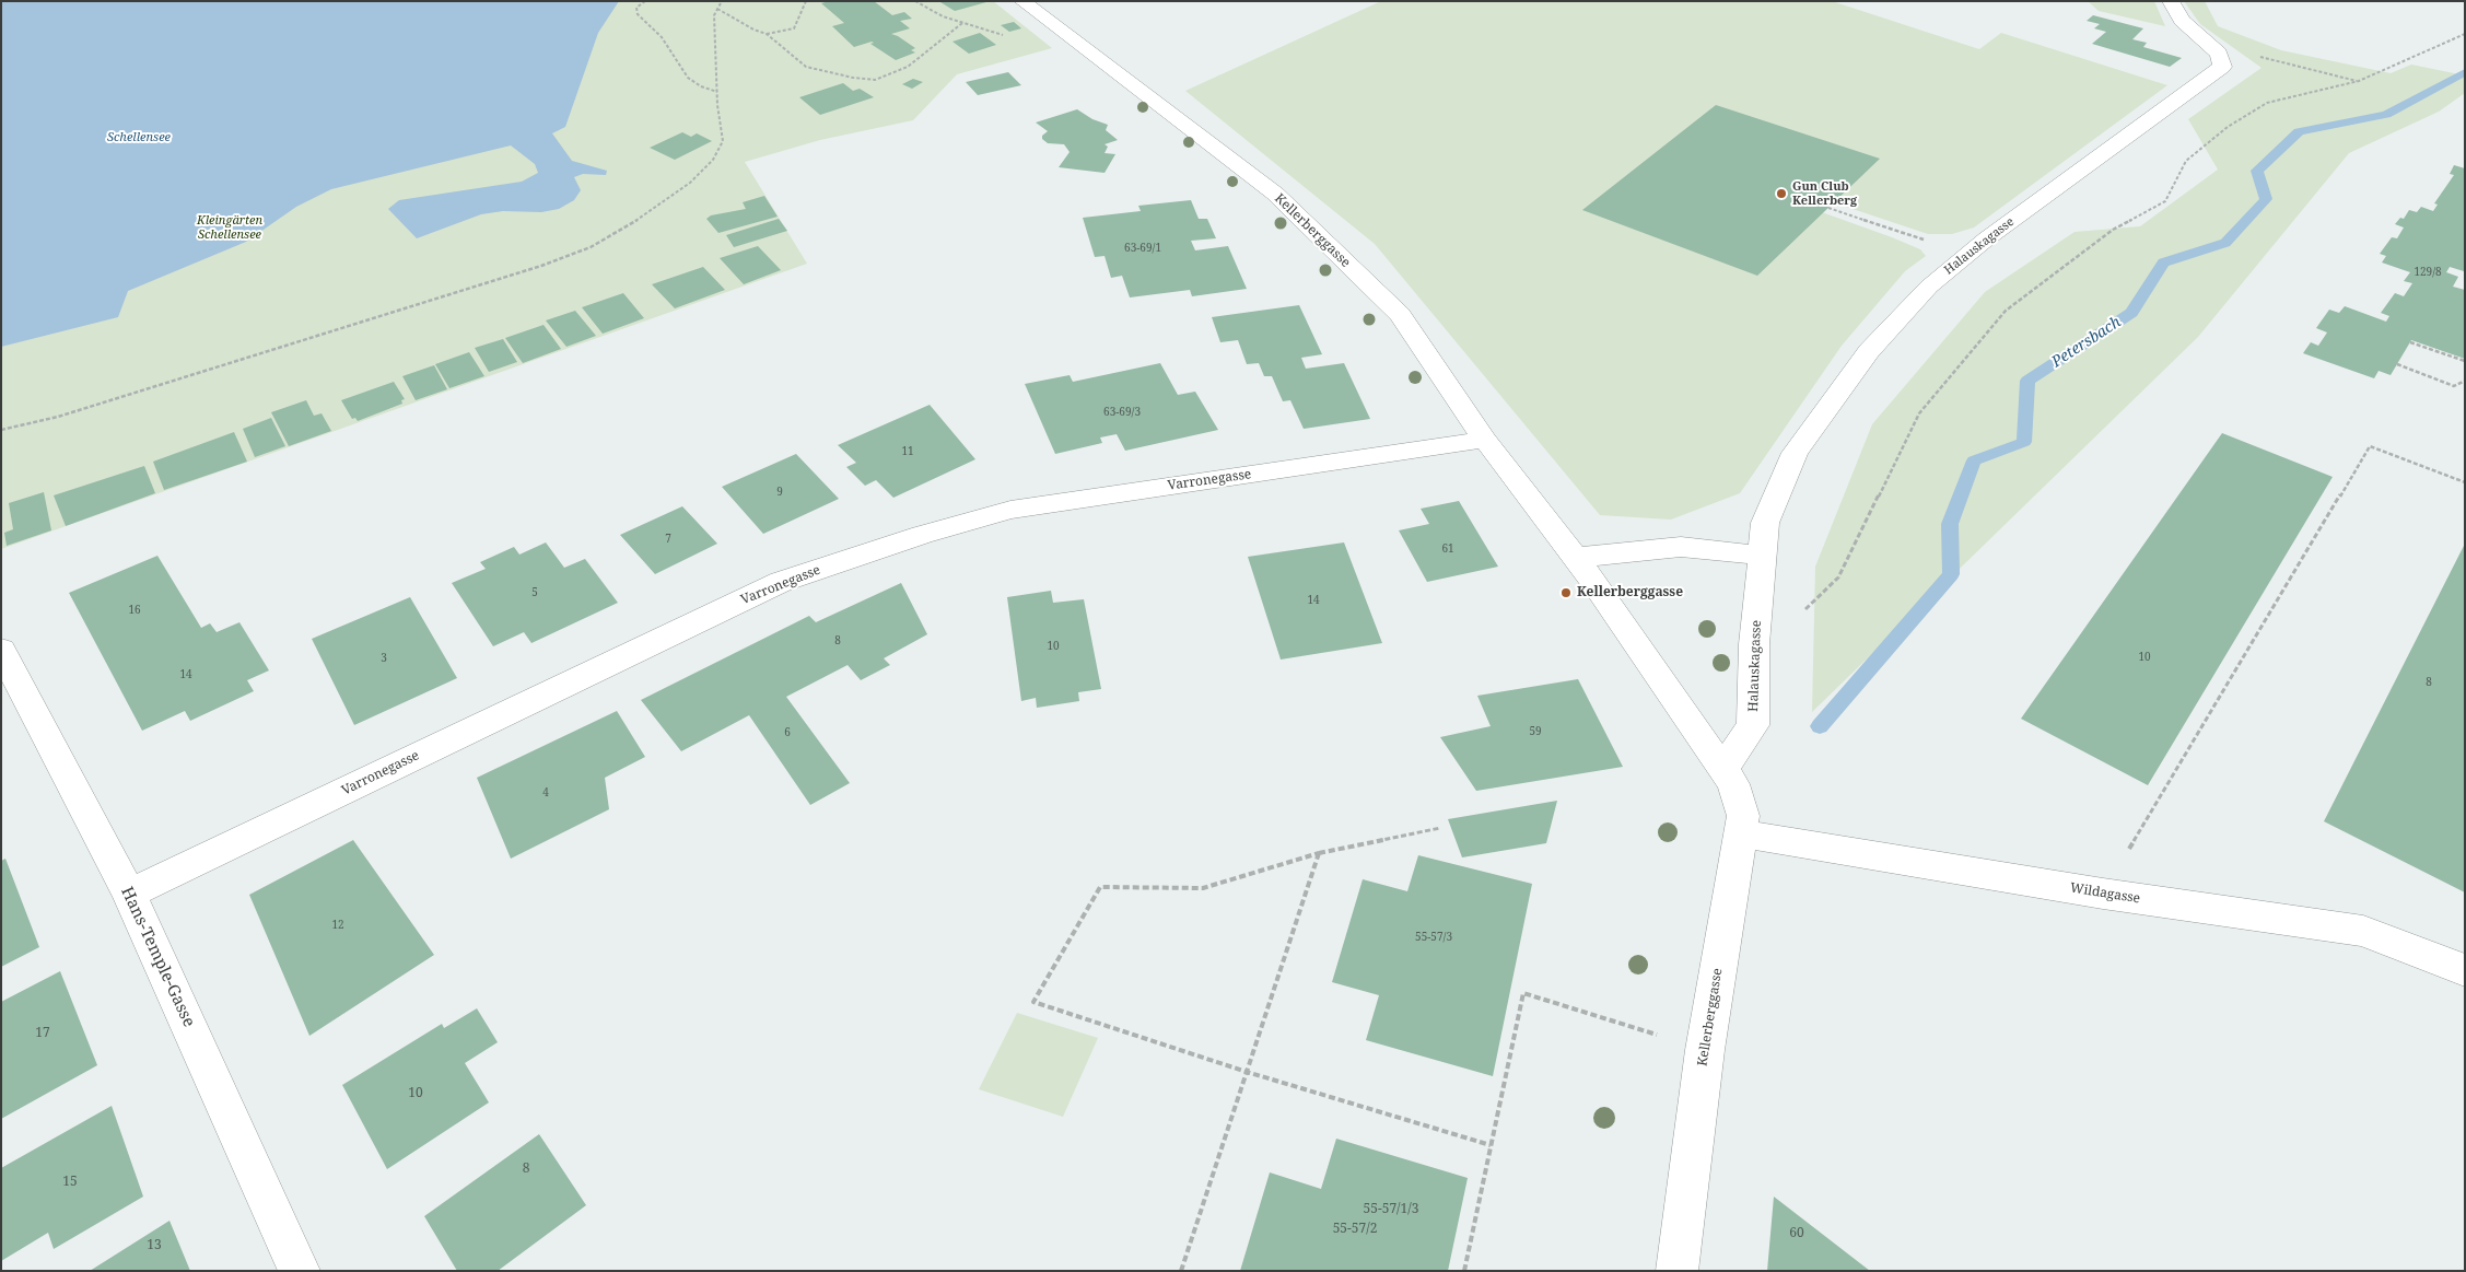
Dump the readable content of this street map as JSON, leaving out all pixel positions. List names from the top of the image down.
{
  "streets": {
    "street": [
      "Kellerberggasse",
      "Halauskagasse",
      "Varronegasse",
      "Wildagasse",
      "Hans-Temple-Gasse"
    ]
  },
  "crossings": [
    ["Kellerberggasse", "Halauskagasse"],
    ["Kellerberggasse", "Varronegasse"],
    ["Kellerberggasse", "Wildagasse"],
    ["Varronegasse", "Hans-Temple-Gasse"]
  ],
  "water": ["Schellensee", "Petersbach"],
  "parks": ["Kleingärten Schellensee"],
  "places": ["Gun Club Kellerberg", "Kellerberggasse"],
  "house_numbers": [
    "63-69/1",
    "129/8",
    "63-69/3",
    "11",
    "9",
    "7",
    "61",
    "5",
    "14",
    "16",
    "8",
    "10",
    "10",
    "3",
    "14",
    "8",
    "59",
    "6",
    "4",
    "12",
    "55-57/3",
    "17",
    "10",
    "8",
    "15",
    "55-57/1/3",
    "55-57/2",
    "60",
    "13"
  ]
}
